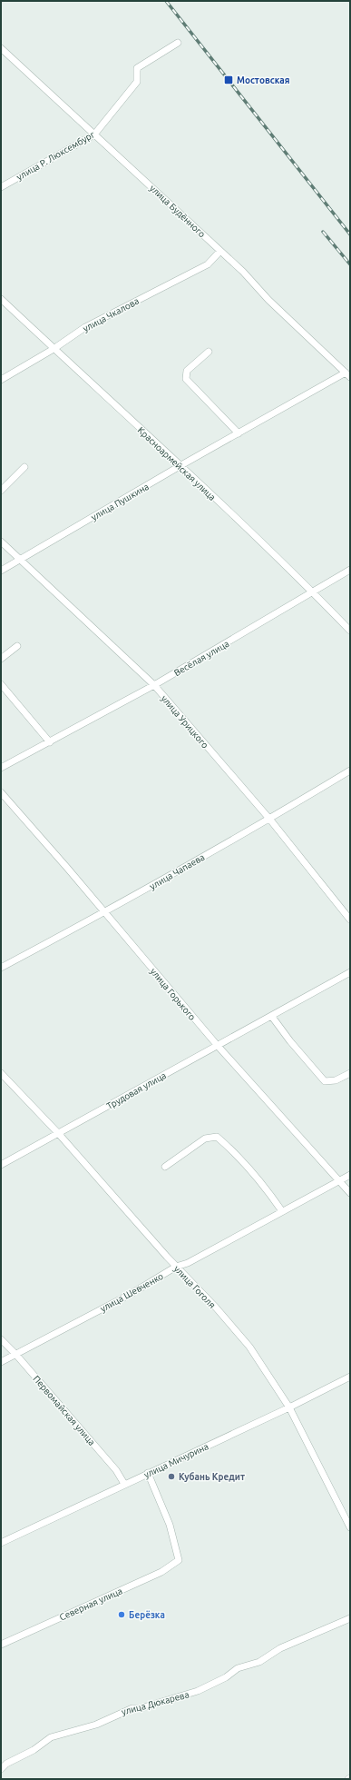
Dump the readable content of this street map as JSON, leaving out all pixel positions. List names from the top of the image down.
{
  "streets": {
    "street": [
      "улица Р. Люксембург",
      "улица Будённого",
      "улица Чкалова",
      "Красноармейская улица",
      "улица Пушкина",
      "Весёлая улица",
      "улица Урицкого",
      "улица Чапаева",
      "улица Горького",
      "Трудовая улица",
      "улица Гоголя",
      "улица Шевченко",
      "Первомайская улица",
      "улица Мичурина",
      "Северная улица",
      "улица Дюкарева"
    ]
  },
  "crossings": [
    ["улица Р. Люксембург", "улица Будённого"],
    ["улица Будённого", "улица Чкалова"],
    ["улица Будённого", "улица Пушкина"],
    ["улица Чкалова", "Красноармейская улица"],
    ["Красноармейская улица", "улица Пушкина"],
    ["Красноармейская улица", "Весёлая улица"],
    ["улица Пушкина", "улица Урицкого"],
    ["Весёлая улица", "улица Урицкого"],
    ["улица Урицкого", "улица Чапаева"],
    ["улица Чапаева", "улица Горького"],
    ["улица Горького", "Трудовая улица"],
    ["улица Горького", "улица Шевченко"],
    ["Трудовая улица", "улица Гоголя"],
    ["улица Гоголя", "улица Шевченко"],
    ["улица Гоголя", "улица Мичурина"],
    ["улица Шевченко", "Первомайская улица"],
    ["Первомайская улица", "улица Мичурина"],
    ["улица Мичурина", "Северная улица"]
  ],
  "places": {
    "transit": ["Мостовская"],
    "other": ["Кубань Кредит", "Берёзка"]
  }
}
